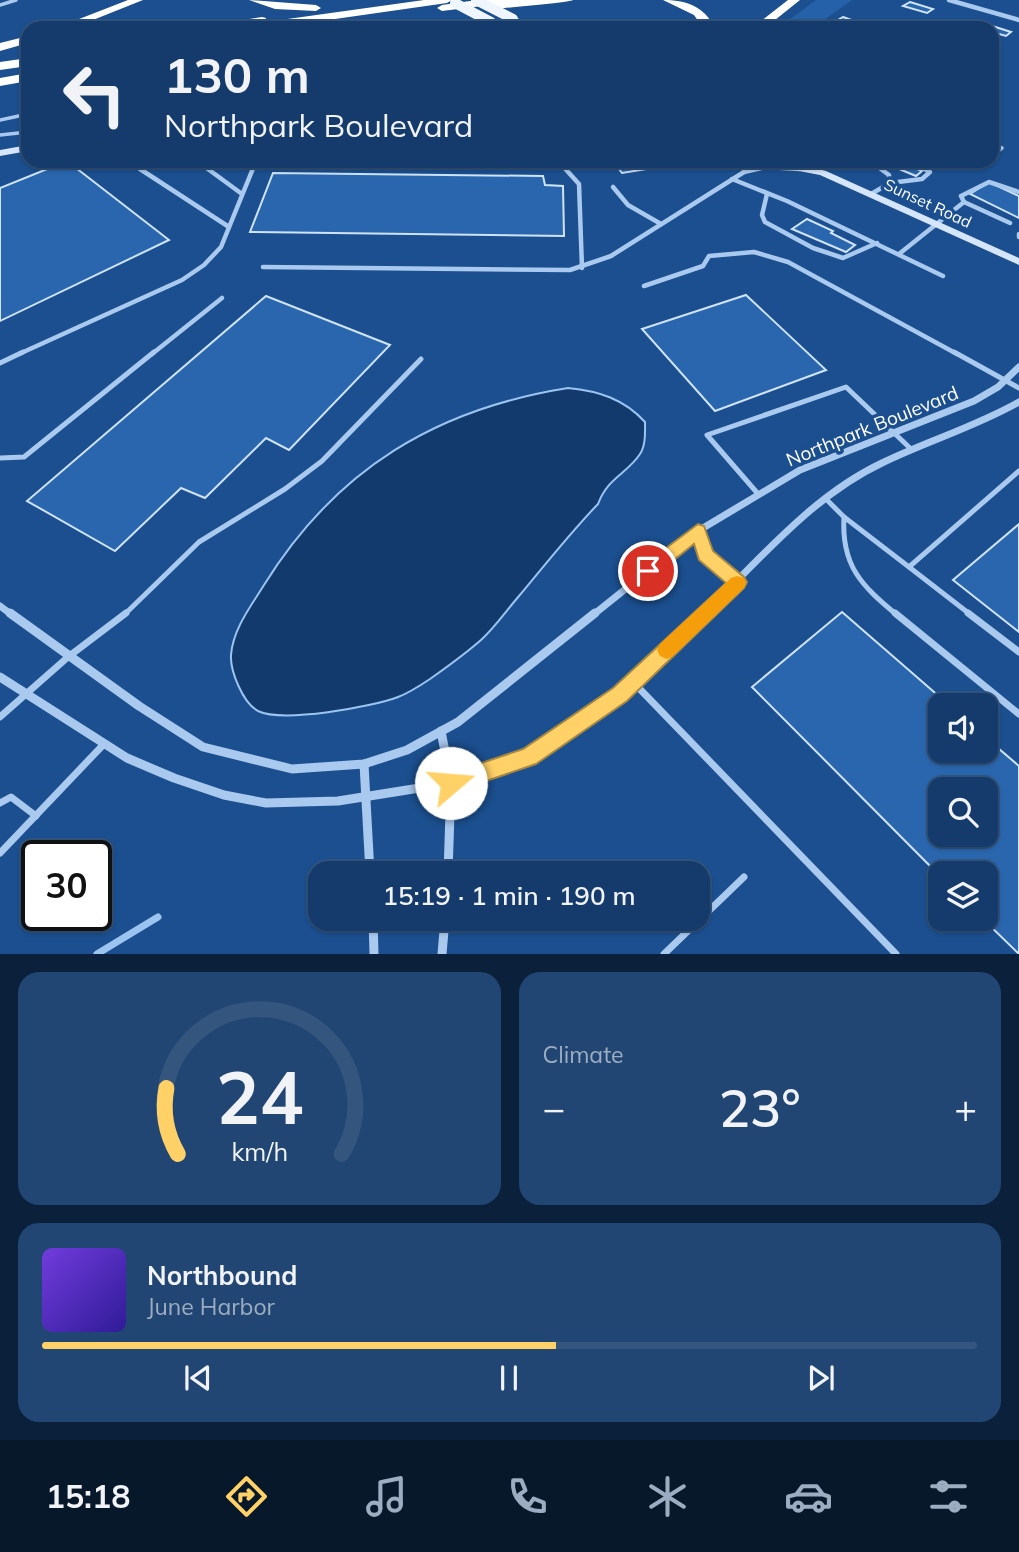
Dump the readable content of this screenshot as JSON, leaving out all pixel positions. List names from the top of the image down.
{
  "streets": {
    "main road": ["Sunset Road"],
    "street": ["Northpark Boulevard"]
  },
  "page": {
    "turn": ["130 m", "Northpark Boulevard"],
    "limit": "30",
    "trip": "15:19 · 1 min · 190 m",
    "tile": "Climate",
    "heat": ["−", "23°", "+"],
    "song": ["Northbound", "June Harbor"],
    "tabs": "15:18",
    "gauge": ["24", "km/h"]
  }
}
